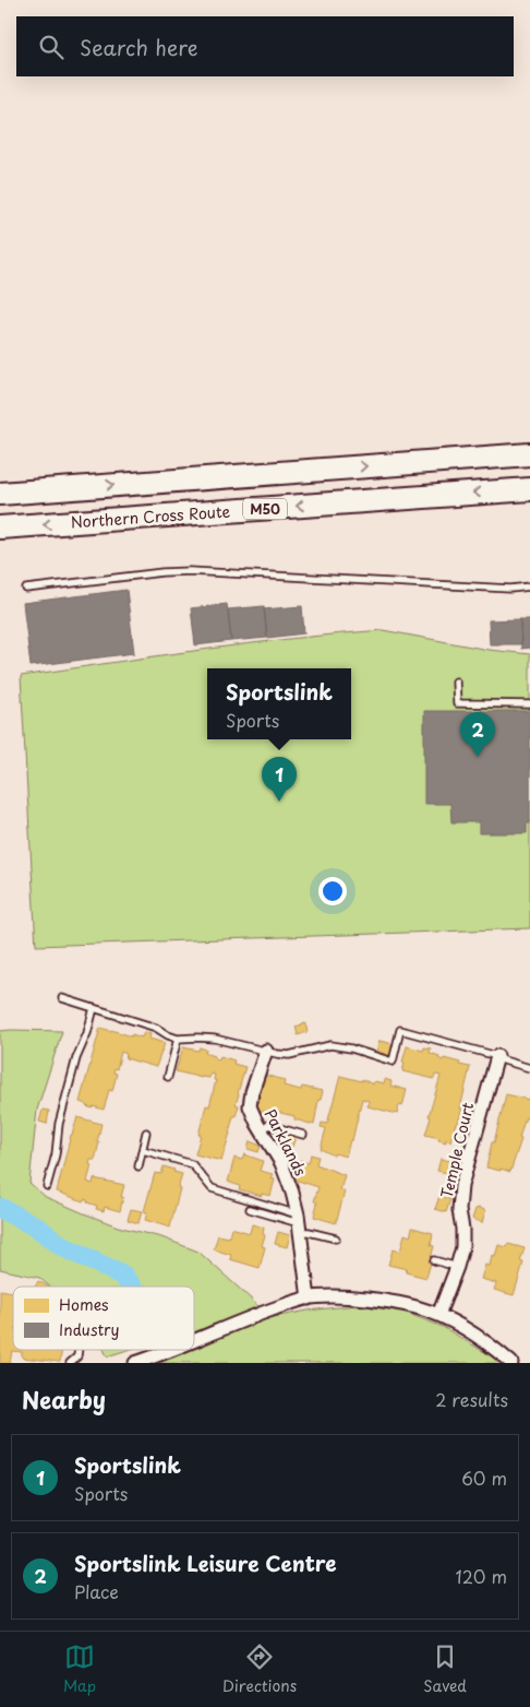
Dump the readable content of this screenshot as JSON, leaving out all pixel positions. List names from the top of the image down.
{
  "streets": {
    "highway": ["M50", "Northern Cross Route"],
    "street": ["Parklands", "Temple Court"]
  },
  "legend": ["Homes", "Industry"],
  "page": {
    "search": "Search here",
    "popup": ["Sportslink", "Sports"],
    "pins": ["2", "1"],
    "heading": ["Nearby", "2 results"],
    "list": [
      {
        "mark": "1",
        "name": "Sportslink",
        "note": "Sports",
        "value": "60 m"
      },
      {
        "mark": "2",
        "name": "Sportslink Leisure Centre",
        "note": "Place",
        "value": "120 m"
      }
    ],
    "nav": ["Map", "Directions", "Saved"]
  }
}
